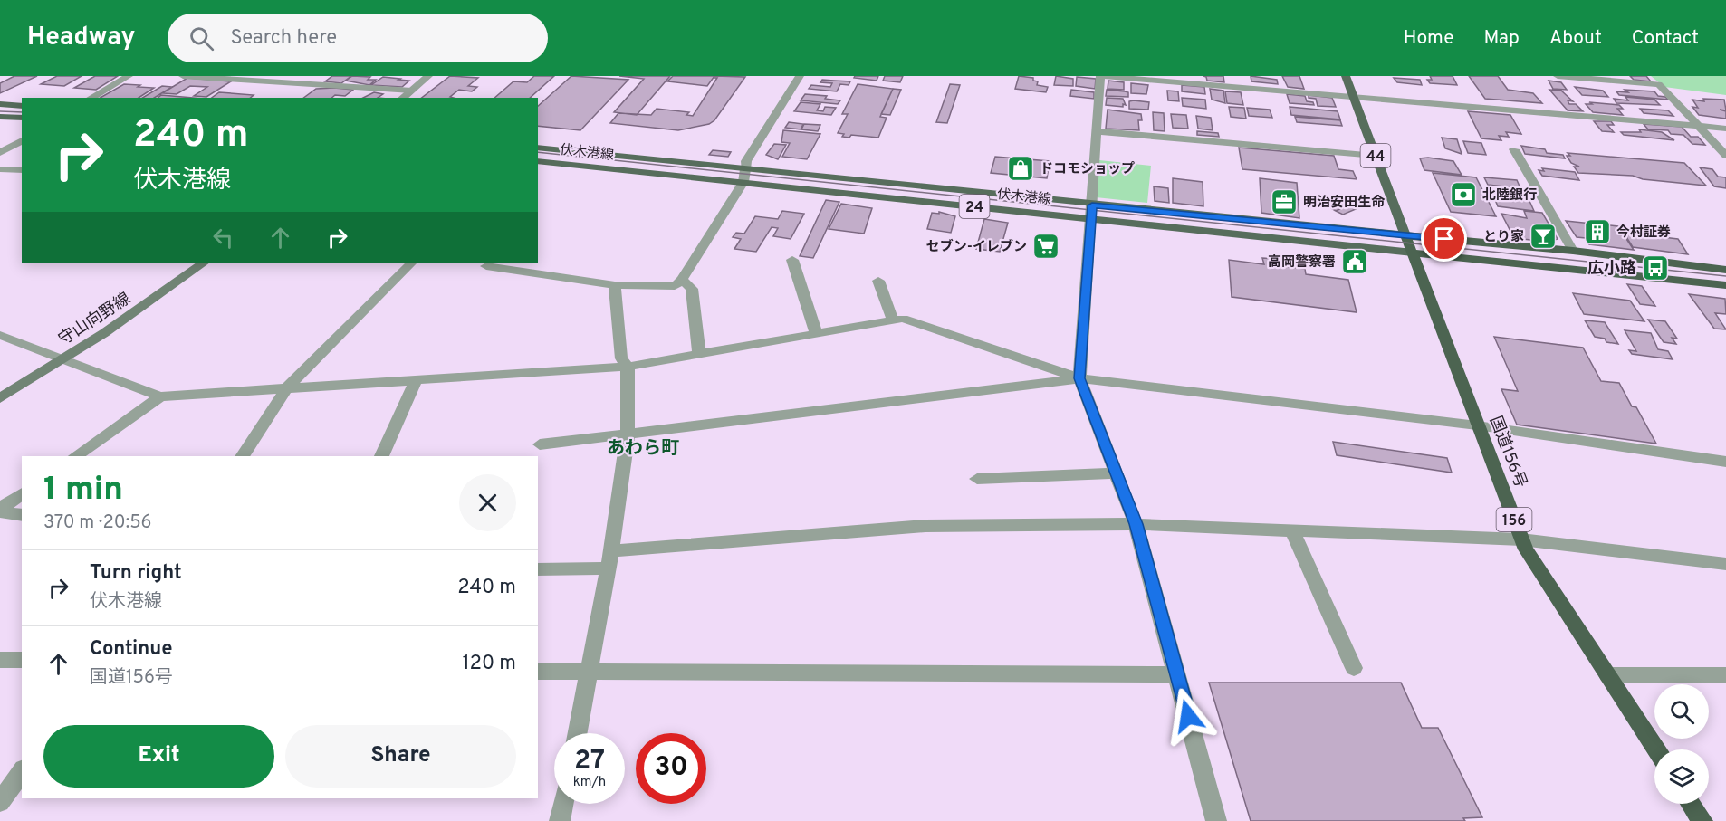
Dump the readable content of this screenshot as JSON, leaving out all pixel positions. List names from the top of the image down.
{
  "streets": {
    "highway": ["国道156号", "156"],
    "main road": [
      "伏木港線",
      "44",
      "24",
      "守山向野線"
    ]
  },
  "crossings": [
    ["伏木港線", "44"],
    ["伏木港線", "国道156号"],
    ["44", "国道156号"]
  ],
  "districts": ["あわら町"],
  "places": {
    "shop": ["ドコモショップ"],
    "bank": ["北陸銀行"],
    "office": ["明治安田生命"],
    "building": ["今村証券"],
    "bar": ["とり家"],
    "supermarket": ["セブン-イレブン"],
    "public building": ["高岡警察署"],
    "bus stop": ["広小路"]
  },
  "page": {
    "header": "Headway",
    "search": "Search here",
    "nav": [
      "Home",
      "Map",
      "About",
      "Contact"
    ],
    "turn": ["240 m", "伏木港線"],
    "heading": ["1 min", "370 m · 20:56"],
    "list": [
      {
        "name": "Turn right",
        "note": "伏木港線",
        "value": "240 m"
      },
      {
        "name": "Continue",
        "note": "国道156号",
        "value": "120 m"
      }
    ],
    "buttons": ["Exit", "Share"],
    "speed": "27 km/h",
    "limit": "30"
  }
}
